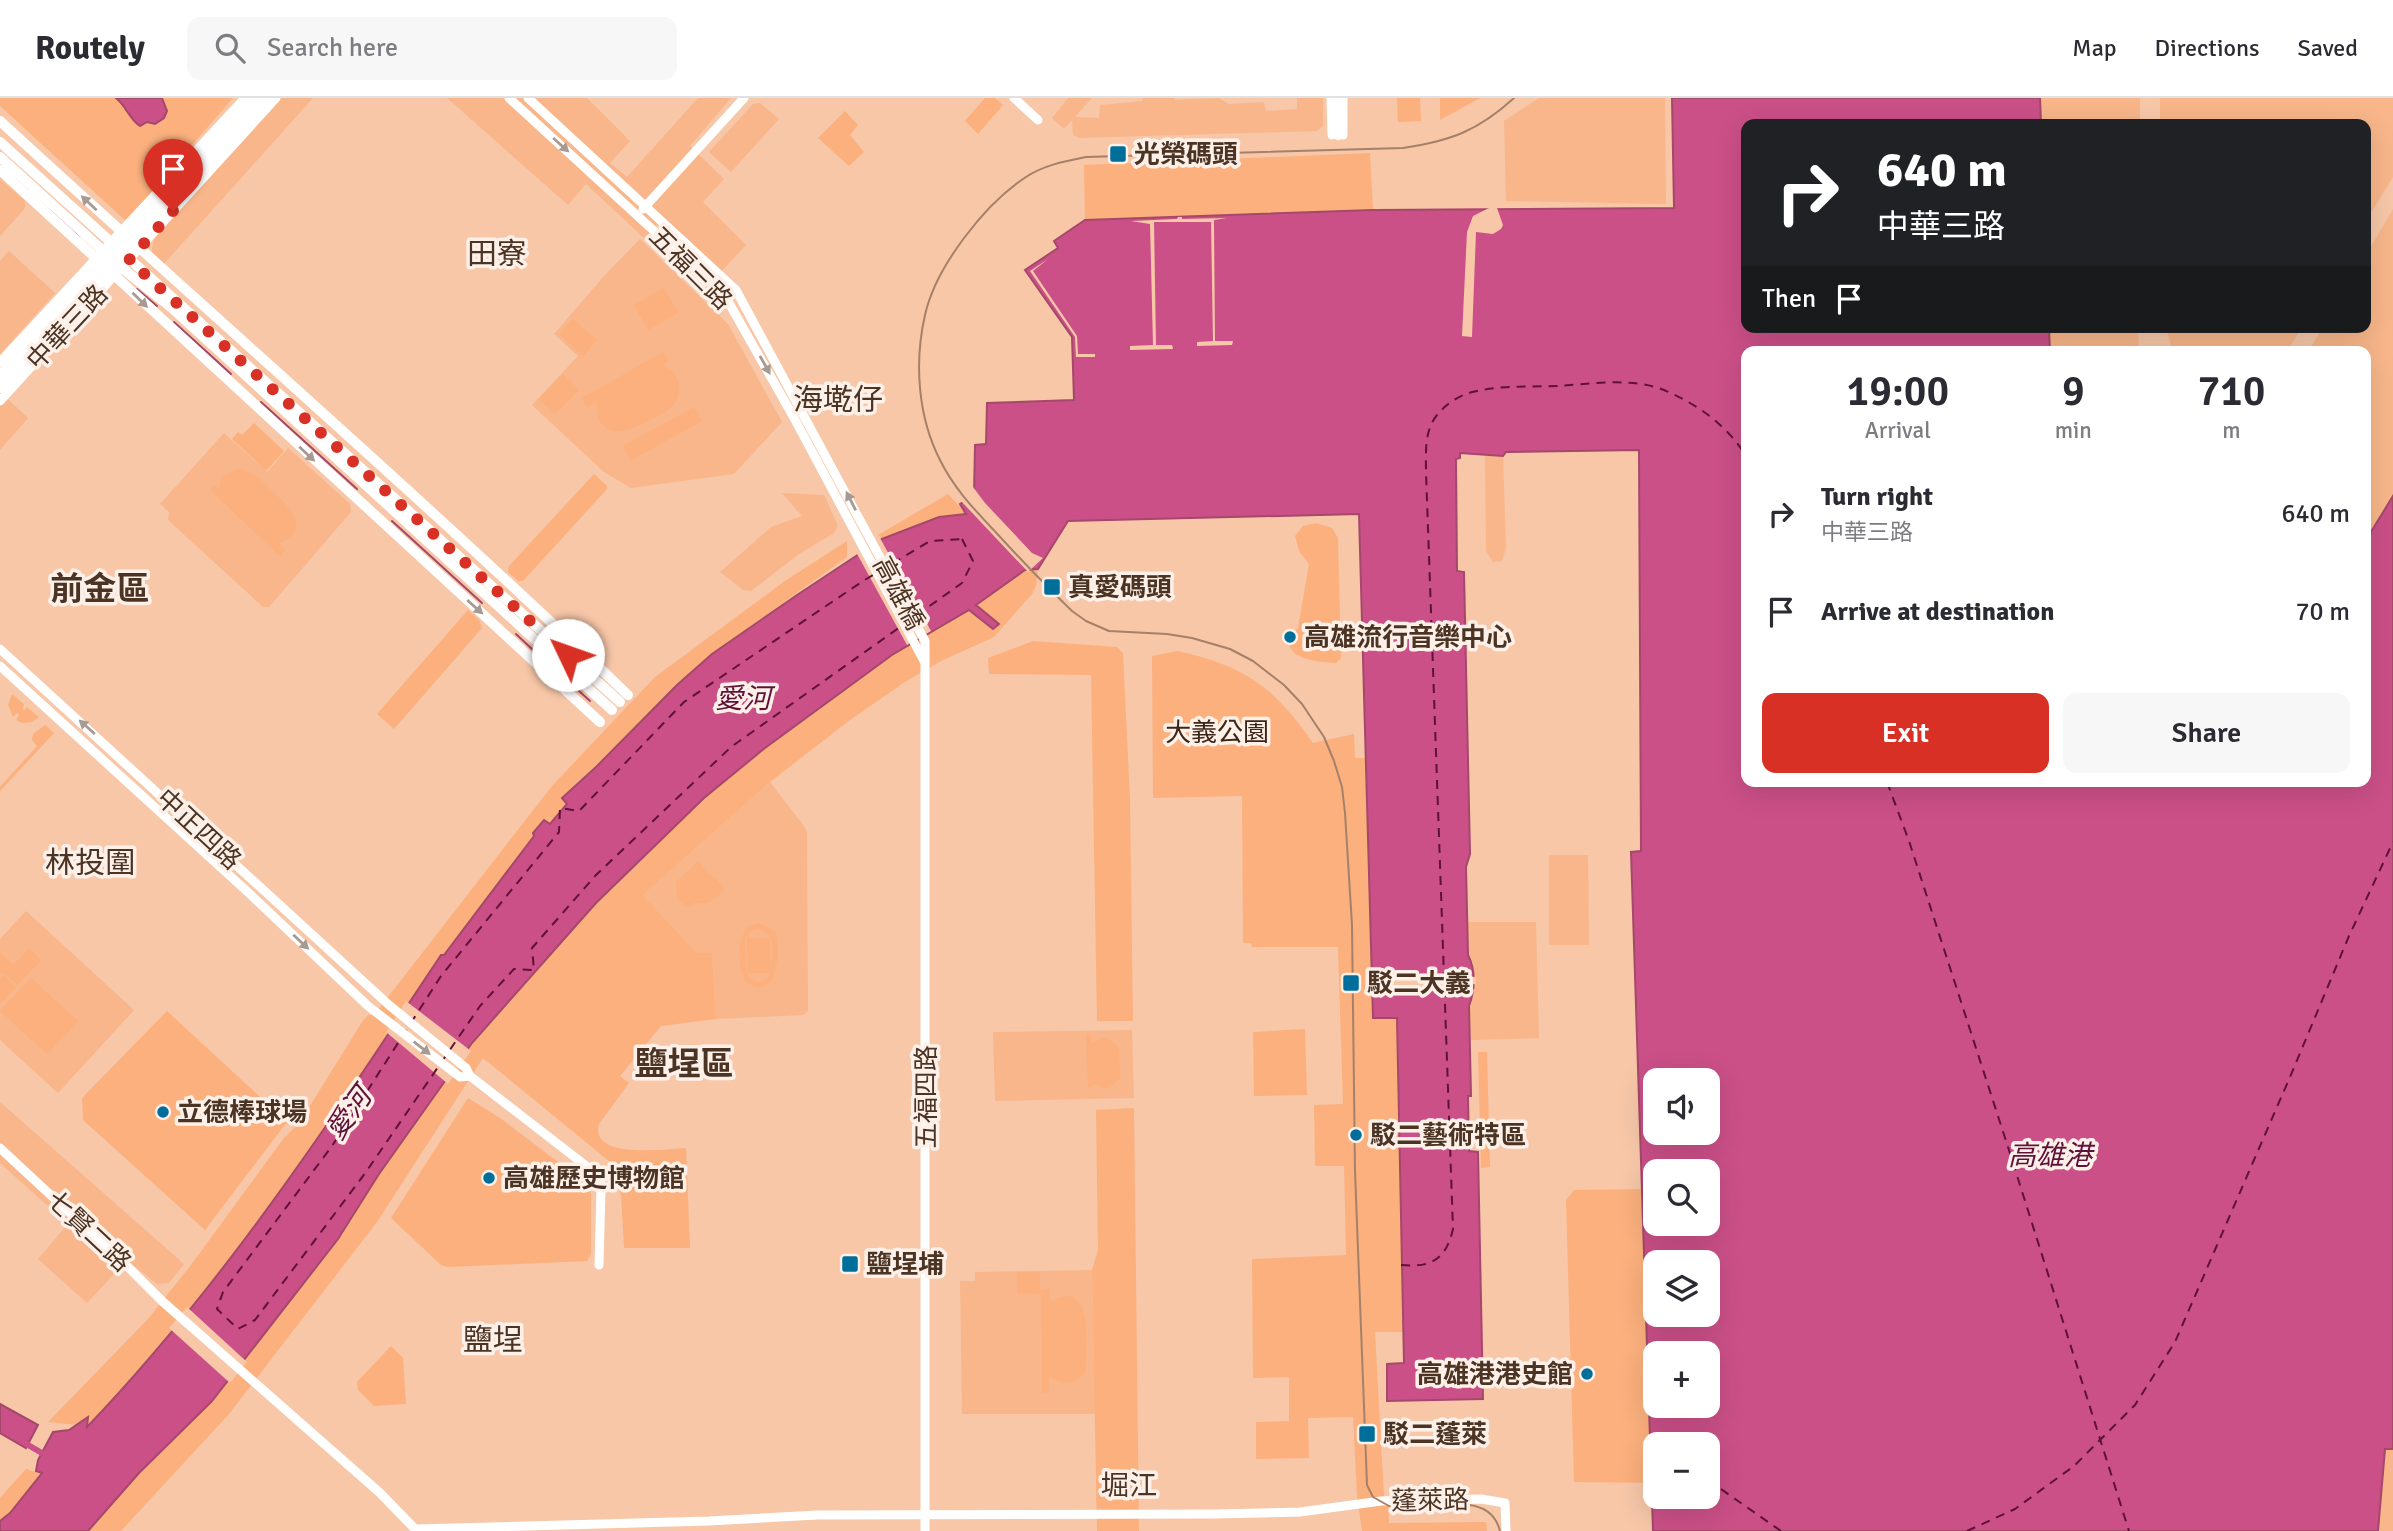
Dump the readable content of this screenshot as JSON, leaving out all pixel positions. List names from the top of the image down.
{
  "streets": {
    "main road": ["中華三路"],
    "street": [
      "五福三路",
      "高雄橋",
      "中正四路",
      "五福四路",
      "七賢二路",
      "蓬萊路"
    ]
  },
  "crossings": [
    ["五福三路", "高雄橋"],
    ["高雄橋", "五福四路"],
    ["五福四路", "蓬萊路"],
    ["七賢二路", "蓬萊路"]
  ],
  "districts": [
    "田寮",
    "海墘仔",
    "前金區",
    "林投圍",
    "鹽埕區",
    "鹽埕",
    "堀江"
  ],
  "water": ["愛河", "高雄港"],
  "parks": ["大義公園"],
  "places": {
    "transit": [
      "光榮碼頭",
      "真愛碼頭",
      "駁二大義",
      "鹽埕埔",
      "駁二蓬萊"
    ],
    "other": [
      "高雄流行音樂中心",
      "立德棒球場",
      "駁二藝術特區",
      "高雄歷史博物館",
      "高雄港港史館"
    ]
  },
  "page": {
    "header": "Routely",
    "search": "Search here",
    "nav": ["Map", "Directions", "Saved"],
    "turn": ["640 m", "中華三路"],
    "then": "Then",
    "eta": [
      "19:00",
      "Arrival",
      "9",
      "min",
      "710",
      "m"
    ],
    "list": [
      {
        "name": "Turn right",
        "note": "中華三路",
        "value": "640 m"
      },
      {
        "name": "Arrive at destination",
        "value": "70 m"
      }
    ],
    "buttons": ["Exit", "Share"],
    "map_buttons": ["+", "−"]
  }
}
